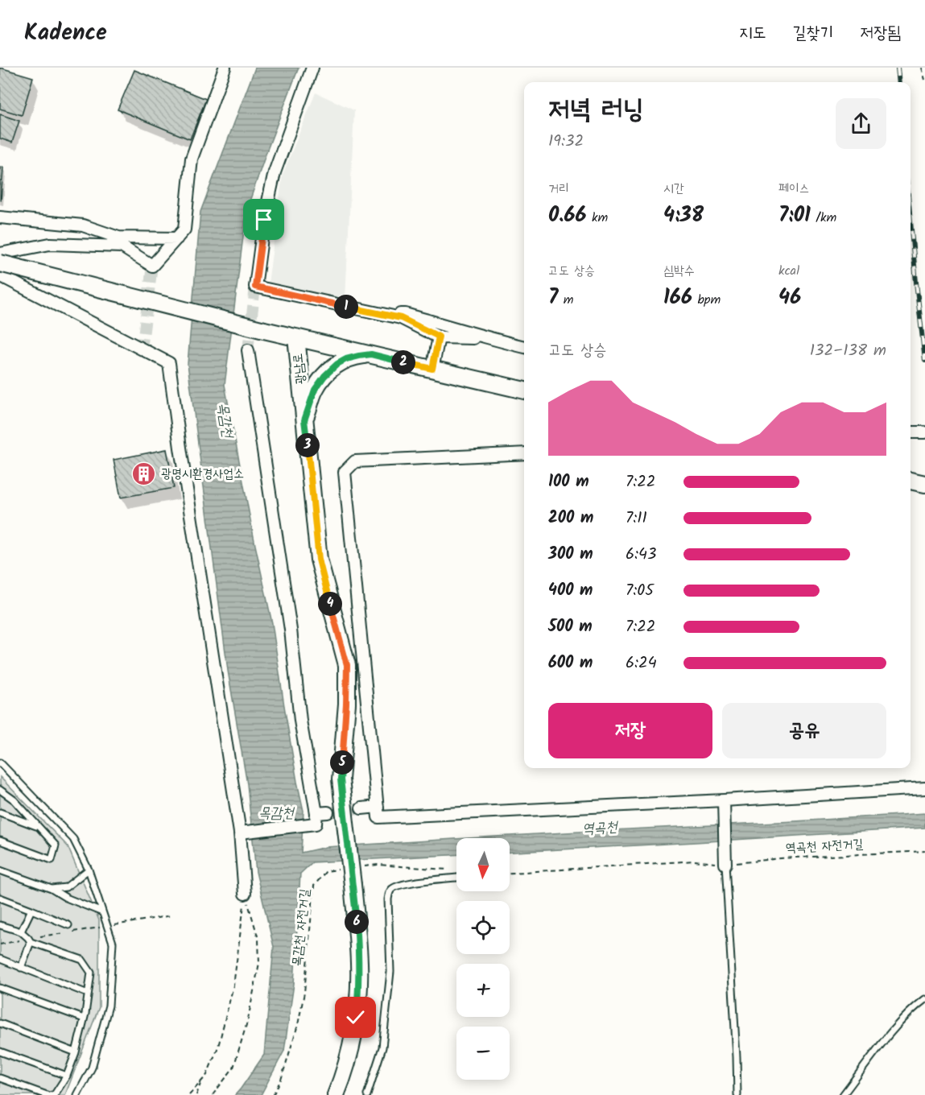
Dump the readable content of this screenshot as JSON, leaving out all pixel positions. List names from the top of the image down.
{
  "streets": {
    "street": ["광남로"],
    "path": ["역곡천 자전거길", "목감천 자전거길"]
  },
  "water": ["목감천", "역곡천"],
  "places": {
    "building": ["광명시환경사업소"]
  },
  "north": "bottom",
  "page": {
    "header": "Kadence",
    "nav": ["지도", "길찾기", "저장됨"],
    "heading": ["저녁 러닝", "19:32"],
    "stats": [
      ["거리", "0.66 km"],
      ["시간", "4:38"],
      ["페이스", "7:01 /km"],
      ["고도 상승", "7 m"],
      ["심박수", "166 bpm"],
      ["kcal", "46"]
    ],
    "pins": [
      "1",
      "2",
      "3",
      "4",
      "5",
      "6"
    ],
    "chart": ["고도 상승", "132–138 m"],
    "list": [
      {
        "name": "100 m",
        "note": "7:22"
      },
      {
        "name": "200 m",
        "note": "7:11"
      },
      {
        "name": "300 m",
        "note": "6:43"
      },
      {
        "name": "400 m",
        "note": "7:05"
      },
      {
        "name": "500 m",
        "note": "7:22"
      },
      {
        "name": "600 m",
        "note": "6:24"
      }
    ],
    "buttons": ["저장", "공유"],
    "map_buttons": ["+", "−"]
  }
}
